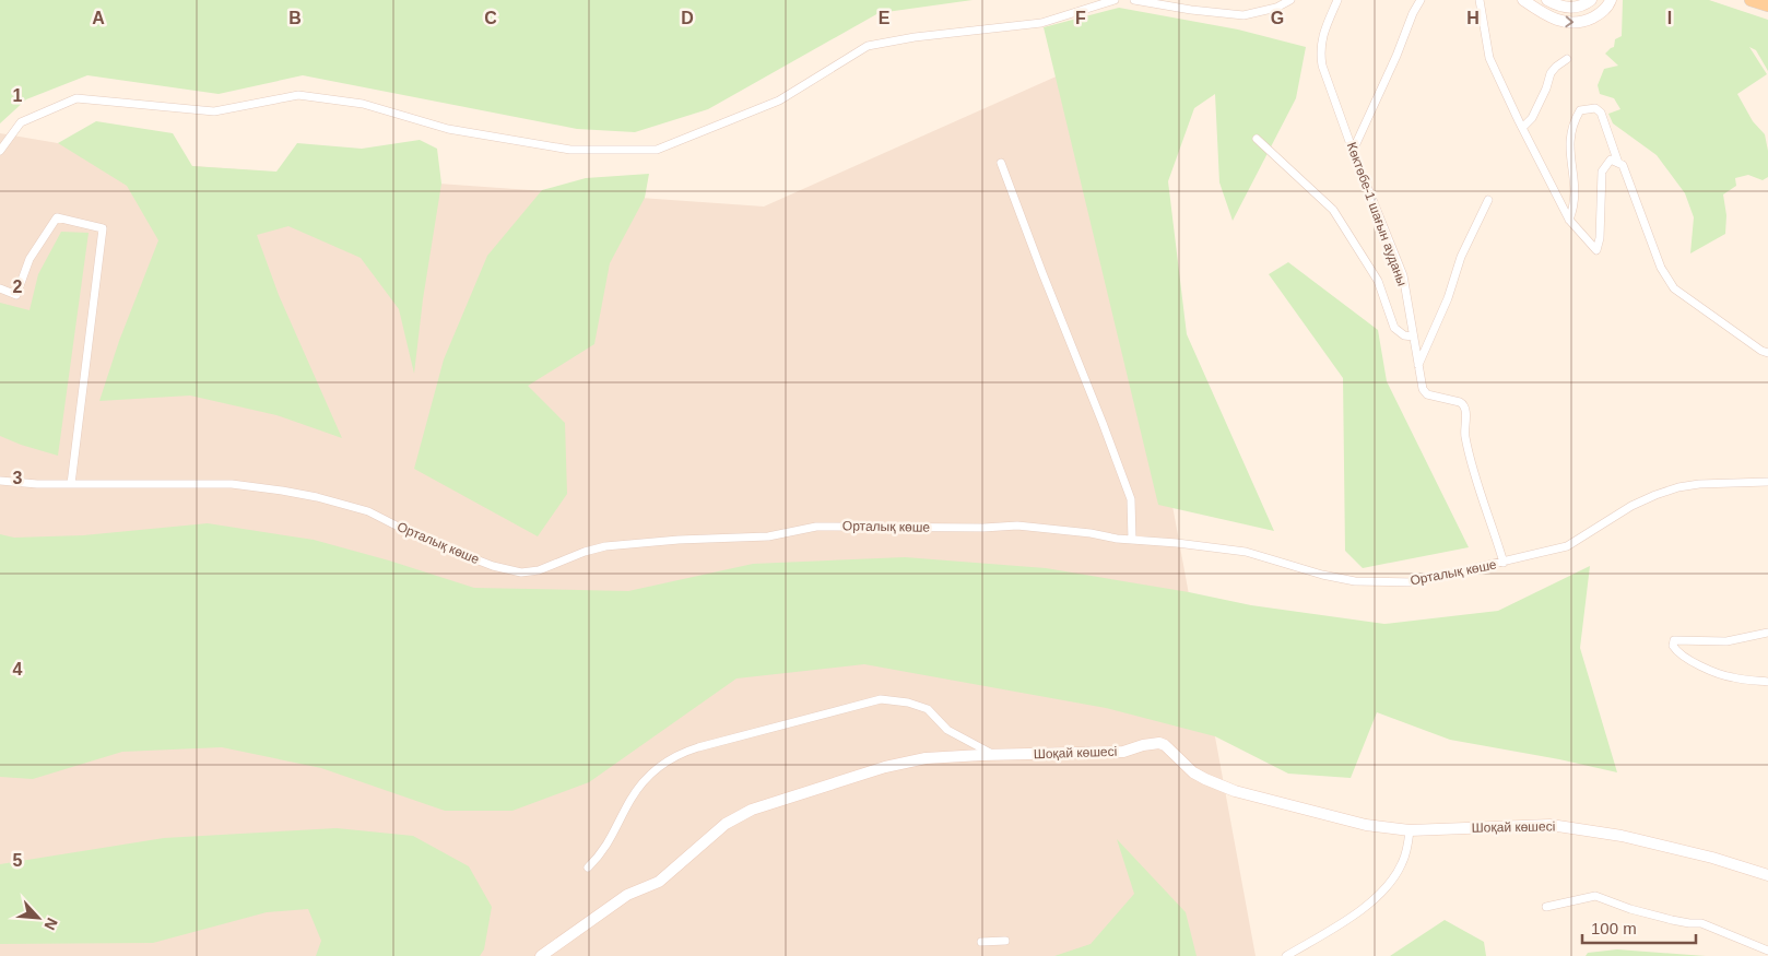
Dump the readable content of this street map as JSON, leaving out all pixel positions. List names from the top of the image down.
{
  "streets": {
    "street": ["Көктөбе-1 шағын ауданы", "Орталық көше", "Шоқай көшесі"]
  },
  "crossings": [
    ["Көктөбе-1 шағын ауданы", "Орталық көше"]
  ],
  "scale_bar": "100 m",
  "north": "bottom right",
  "grid": {
    "columns": [
      "A",
      "B",
      "C",
      "D",
      "E",
      "F",
      "G",
      "H",
      "I"
    ],
    "rows": [
      "1",
      "2",
      "3",
      "4",
      "5"
    ]
  }
}
